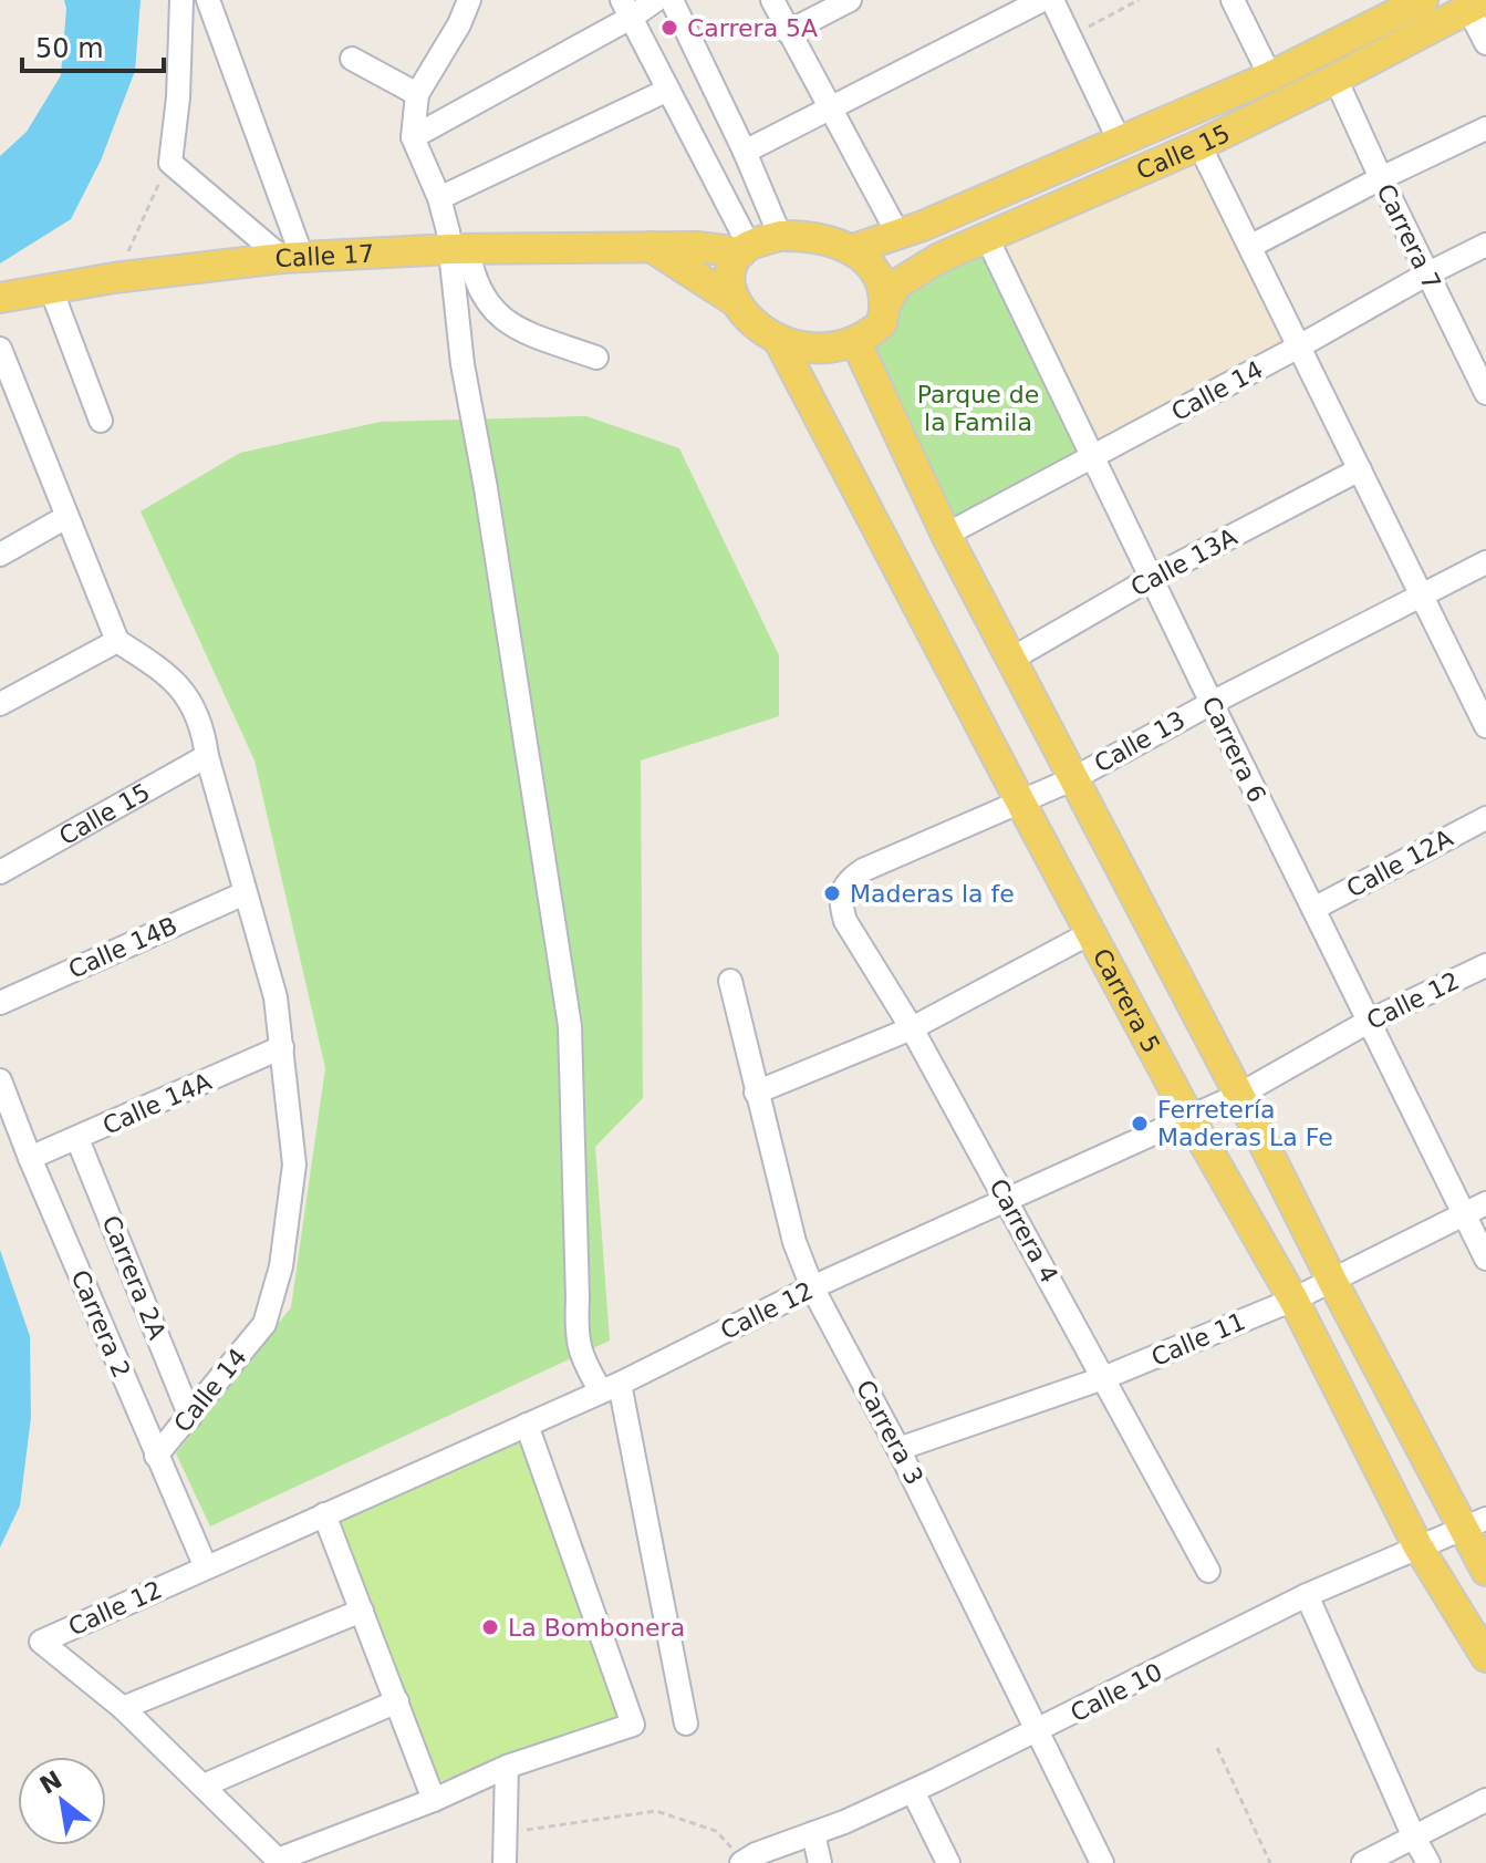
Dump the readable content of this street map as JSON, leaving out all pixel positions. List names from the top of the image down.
{
  "streets": {
    "main road": ["Calle 15", "Calle 17", "Carrera 5"],
    "street": [
      "Carrera 7",
      "Calle 14",
      "Calle 13A",
      "Calle 13",
      "Carrera 6",
      "Calle 12A",
      "Calle 14B",
      "Calle 12",
      "Calle 14A",
      "Carrera 4",
      "Carrera 2A",
      "Carrera 2",
      "Calle 11",
      "Carrera 3",
      "Calle 10"
    ]
  },
  "crossings": [
    ["Calle 15", "Carrera 7"],
    ["Calle 15", "Calle 17"],
    ["Calle 15", "Carrera 6"],
    ["Calle 15", "Carrera 5"],
    ["Carrera 7", "Calle 14"],
    ["Calle 17", "Carrera 5"],
    ["Calle 14", "Carrera 6"],
    ["Calle 14", "Calle 14A"],
    ["Calle 14", "Carrera 2A"],
    ["Calle 14", "Carrera 2"],
    ["Calle 13A", "Carrera 6"],
    ["Calle 13", "Carrera 6"],
    ["Calle 13", "Carrera 5"],
    ["Calle 13", "Carrera 4"],
    ["Carrera 6", "Calle 12A"],
    ["Carrera 6", "Calle 12"],
    ["Carrera 6", "Calle 11"],
    ["Carrera 5", "Calle 12"],
    ["Carrera 5", "Calle 11"],
    ["Carrera 5", "Calle 10"],
    ["Calle 12", "Carrera 4"],
    ["Calle 12", "Carrera 2"],
    ["Calle 12", "Carrera 3"],
    ["Calle 14A", "Carrera 2A"],
    ["Calle 14A", "Carrera 2"],
    ["Carrera 4", "Calle 11"],
    ["Calle 11", "Carrera 3"],
    ["Carrera 3", "Calle 10"]
  ],
  "parks": ["Parque de la Famila"],
  "places": [
    "Carrera 5A",
    "Maderas la fe",
    "Ferretería Maderas La Fe",
    "La Bombonera"
  ],
  "scale_bar": "50 m",
  "north": "top left"
}
